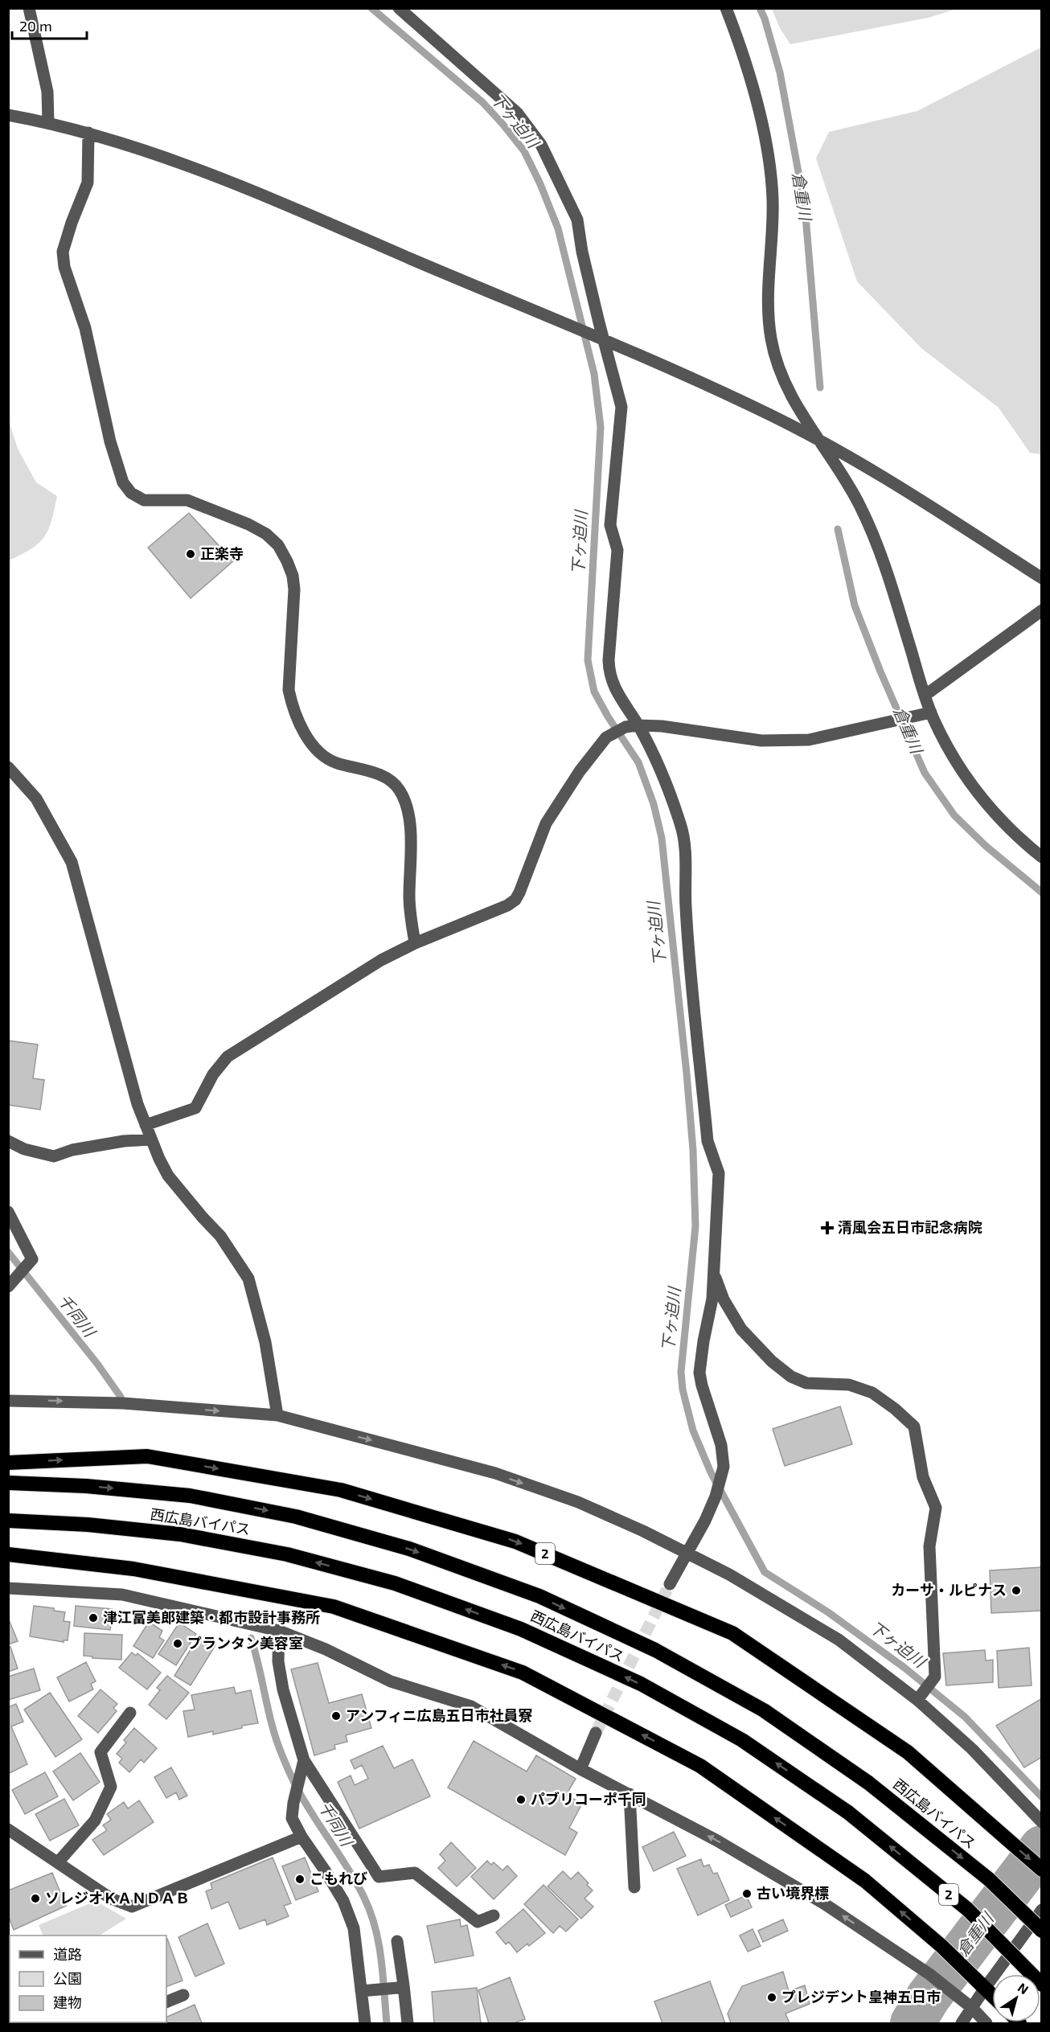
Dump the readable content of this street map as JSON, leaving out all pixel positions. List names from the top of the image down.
{
  "streets": {
    "highway": ["西広島バイパス", "2"]
  },
  "water": ["下ヶ迫川", "倉重川", "千同川"],
  "places": {
    "other": [
      "正楽寺",
      "カーサ・ルピナス",
      "津江富美郎建築・都市設計事務所",
      "プランタン美容室",
      "アンフィニ広島五日市社員寮",
      "パブリコーポ千同",
      "こもれび",
      "古い境界標",
      "ソレジオＫＡＮＤＡＢ",
      "プレジデント皇神五日市"
    ],
    "health": ["清風会五日市記念病院"]
  },
  "legend": ["道路", "公園", "建物"],
  "scale_bar": "20 m",
  "north": "top right"
}
